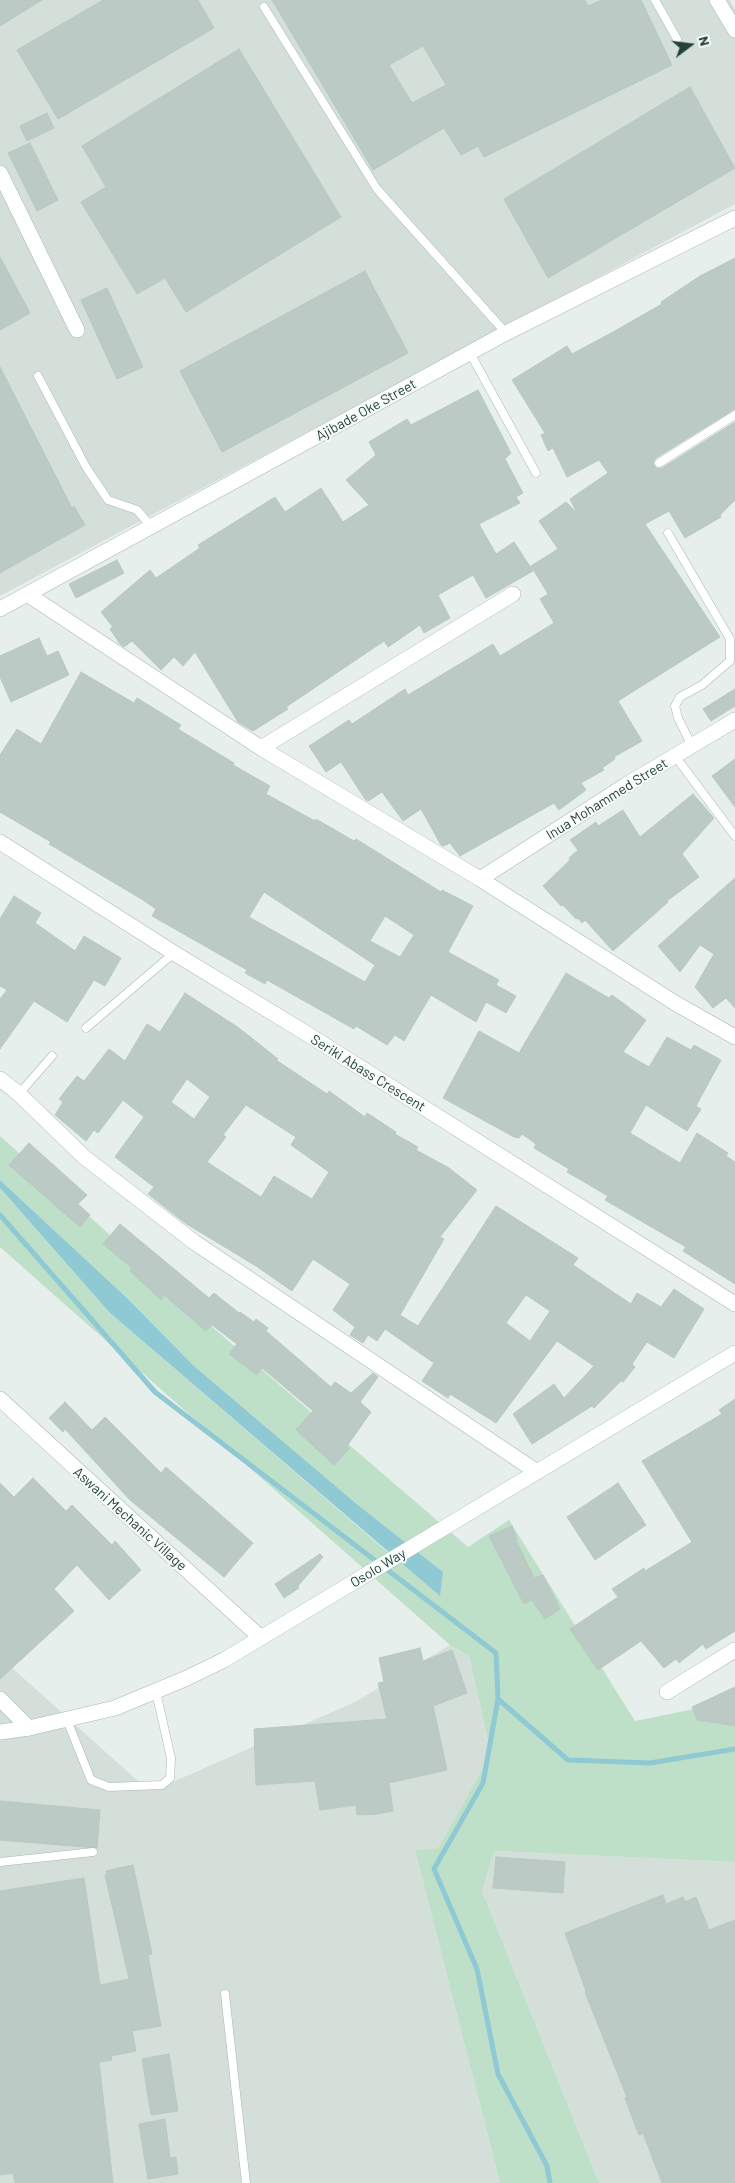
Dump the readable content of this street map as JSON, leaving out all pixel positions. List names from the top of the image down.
{
  "streets": {
    "street": [
      "Ajibade Oke Street",
      "Inua Mohammed Street",
      "Seriki Abass Crescent",
      "Aswani Mechanic Village",
      "Osolo Way"
    ]
  },
  "crossings": [
    ["Aswani Mechanic Village", "Osolo Way"]
  ],
  "north": "right"
}
